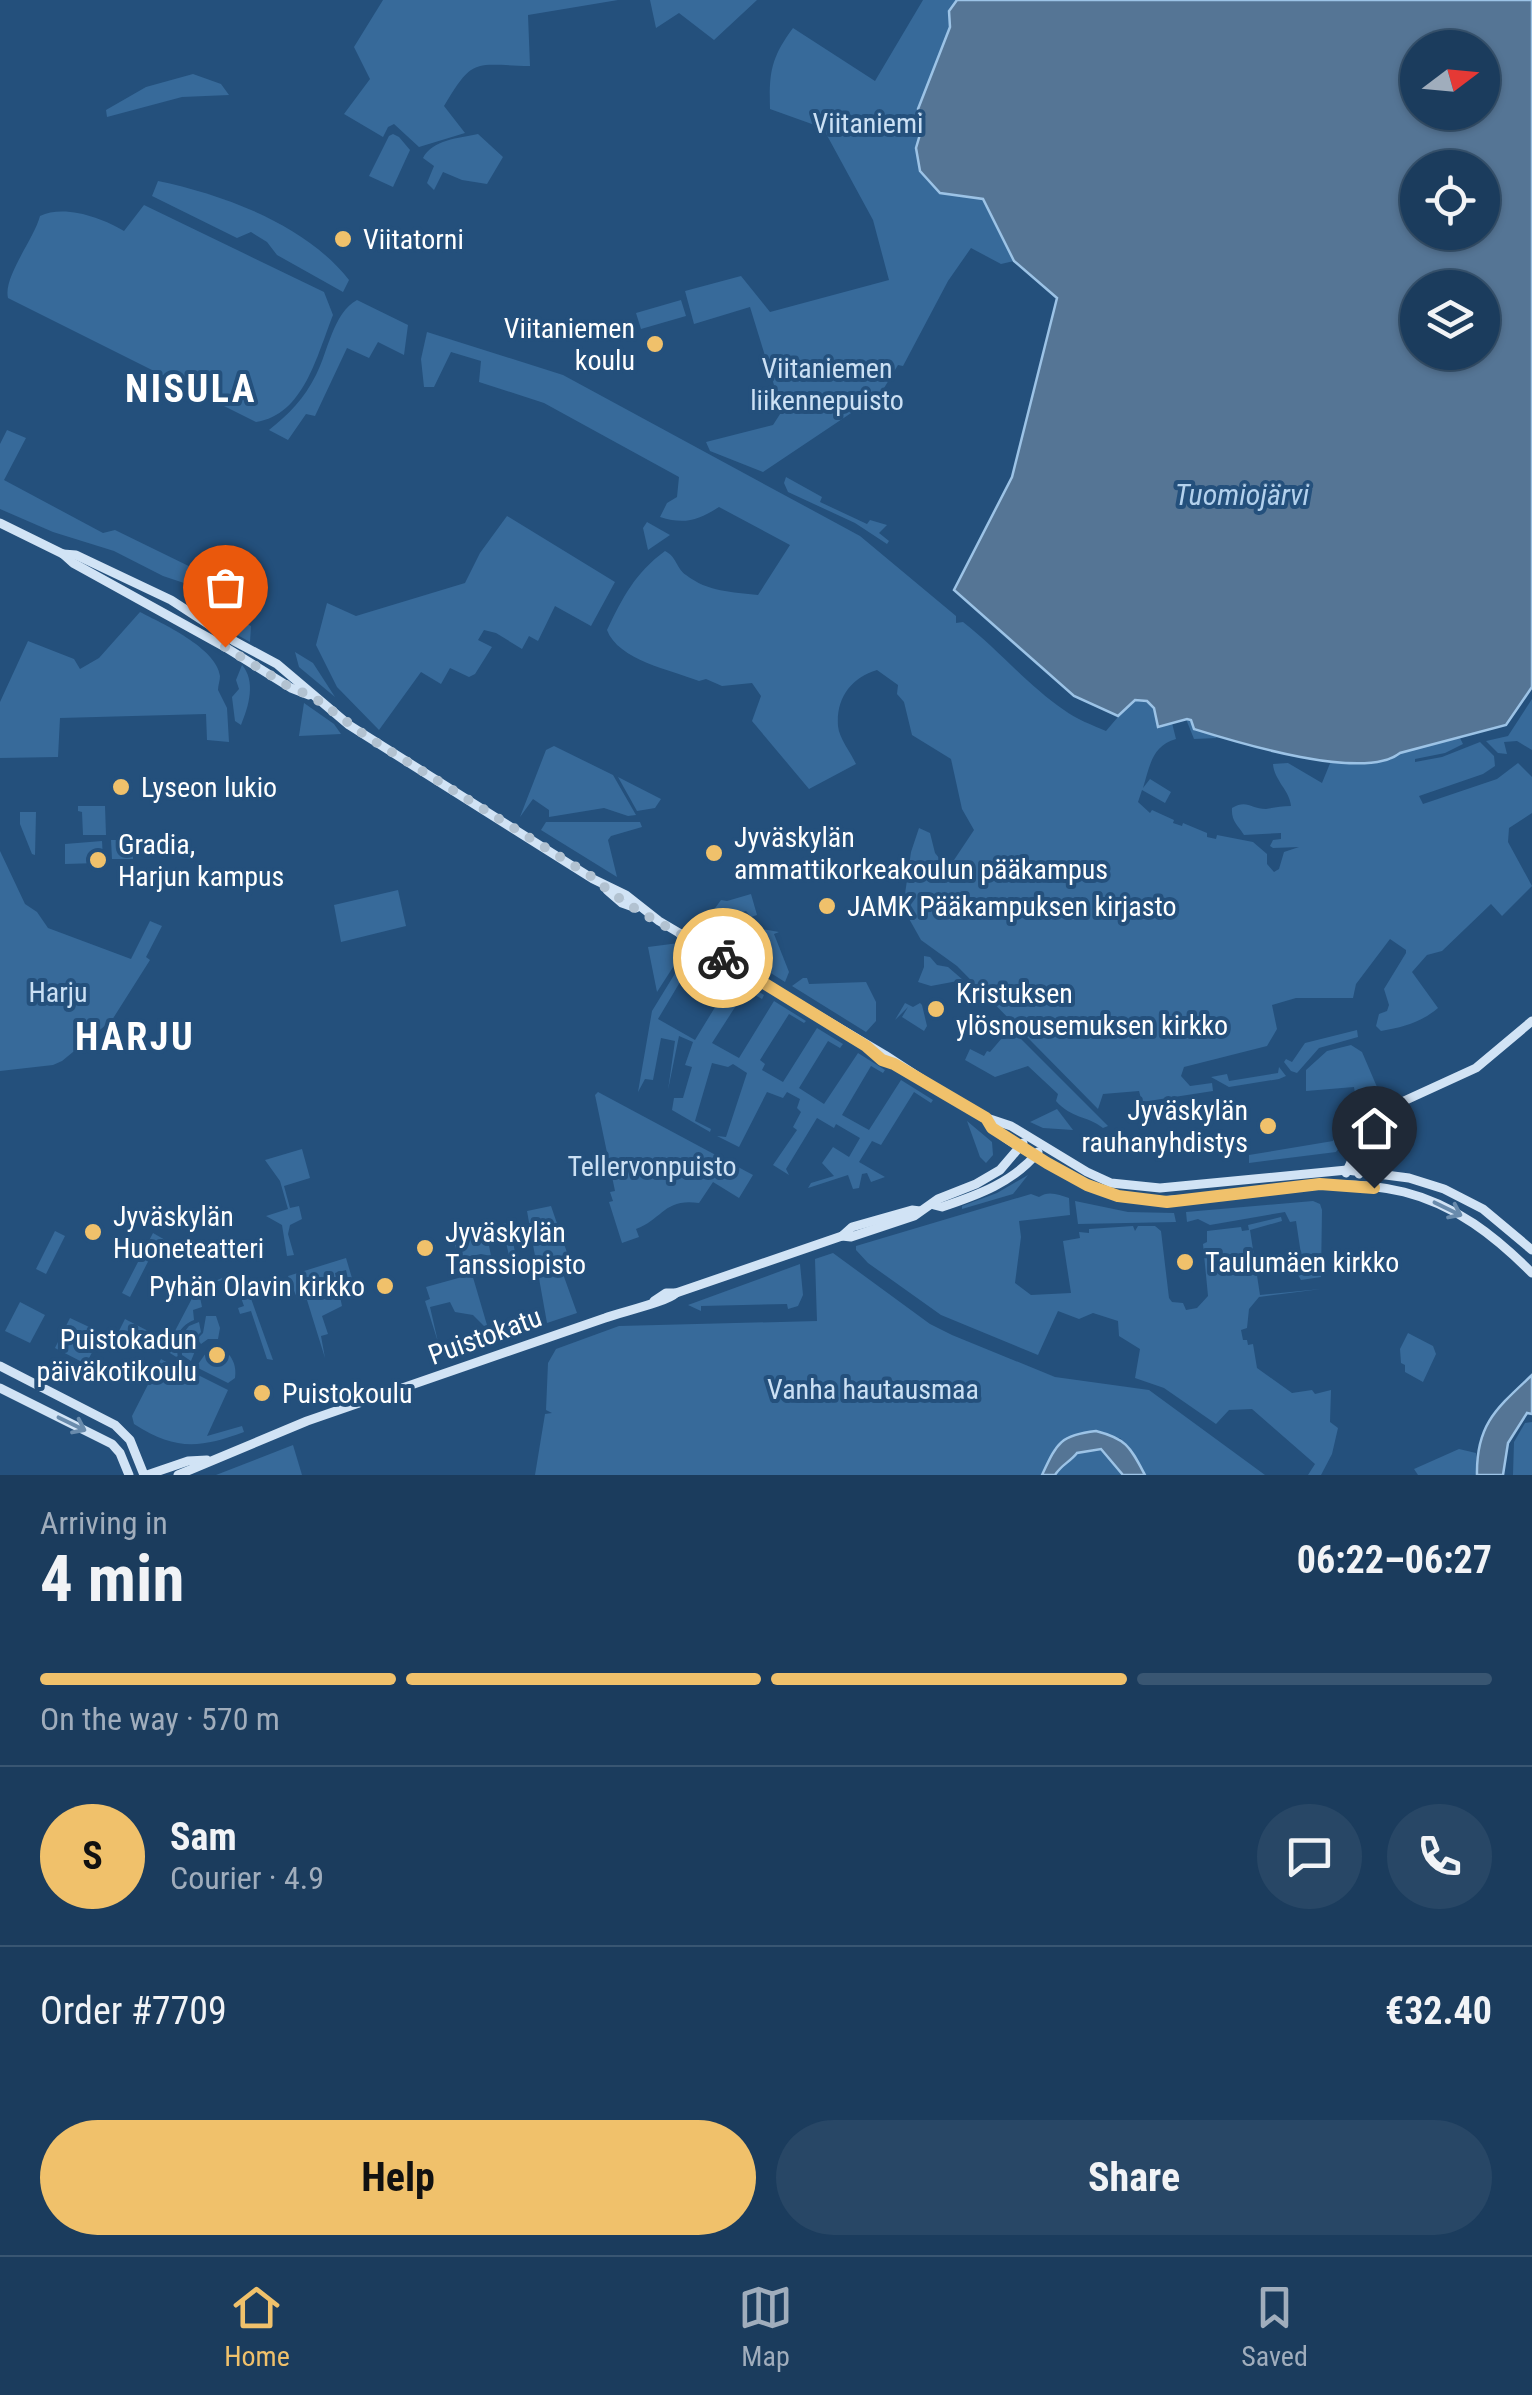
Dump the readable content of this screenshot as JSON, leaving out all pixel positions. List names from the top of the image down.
{
  "streets": {
    "main road": ["Puistokatu"]
  },
  "districts": ["NISULA", "HARJU"],
  "water": ["Tuomiojärvi"],
  "parks": [
    "Viitaniemi",
    "Viitaniemen liikennepuisto",
    "Harju",
    "Tellervonpuisto",
    "Vanha hautausmaa"
  ],
  "places": [
    "Viitatorni",
    "Viitaniemen koulu",
    "Lyseon lukio",
    "Jyväskylän ammattikorkeakoulun pääkampus",
    "Gradia, Harjun kampus",
    "JAMK Pääkampuksen kirjasto",
    "Kristuksen ylösnousemuksen kirkko",
    "Jyväskylän rauhanyhdistys",
    "Jyväskylän Huoneteatteri",
    "Jyväskylän Tanssiopisto",
    "Taulumäen kirkko",
    "Pyhän Olavin kirkko",
    "Puistokadun päiväkotikoulu",
    "Puistokoulu"
  ],
  "north": "right",
  "page": {
    "heading": ["4 min", "Arriving in", "06:22–06:27"],
    "panel": [
      "Sam",
      "Courier · 4.9",
      "Order #7709",
      "€32.40"
    ],
    "bar": "On the way · 570 m",
    "round": "S",
    "buttons": ["Help", "Share"],
    "tabs": ["Home", "Map", "Saved"]
  }
}
